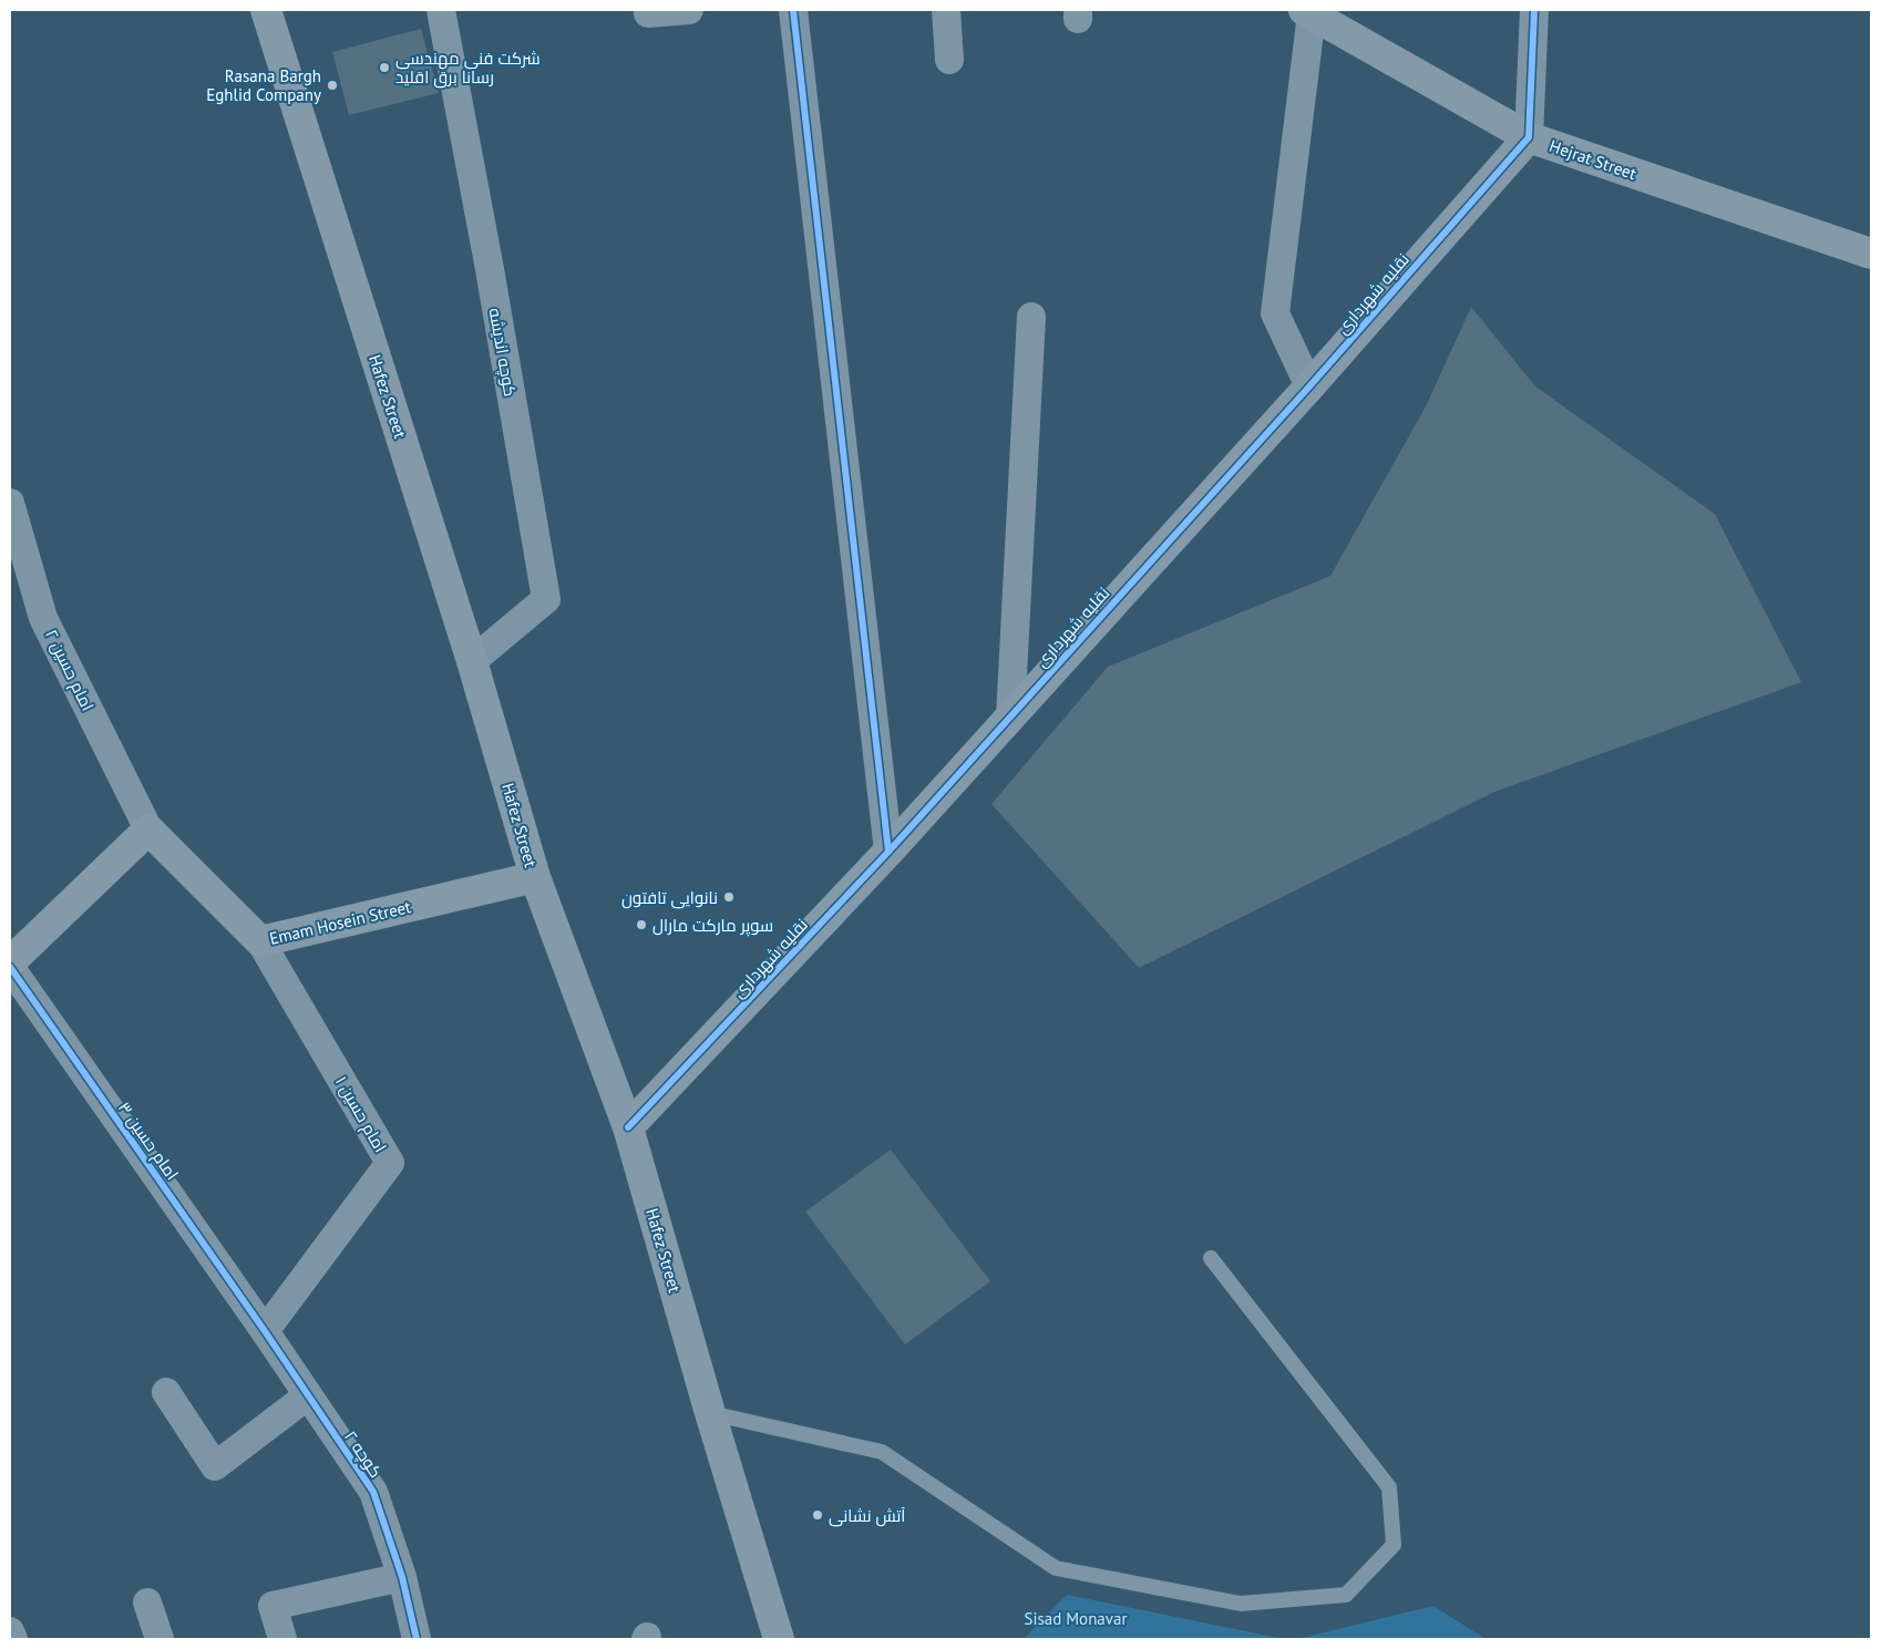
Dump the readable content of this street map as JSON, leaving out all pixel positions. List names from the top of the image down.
{
  "streets": {
    "street": [
      "Hejrat Street",
      "نقلیه شهرداری",
      "کوچه اندیشه",
      "Hafez Street",
      "امام حسین ۲",
      "Emam Hosein Street",
      "امام حسین ۱",
      "امام حسین ۳",
      "کوچه ۲"
    ]
  },
  "crossings": [
    ["Hejrat Street", "نقلیه شهرداری"],
    ["نقلیه شهرداری", "Hafez Street"],
    ["کوچه اندیشه", "Hafez Street"],
    ["Hafez Street", "Emam Hosein Street"],
    ["امام حسین ۲", "Emam Hosein Street"],
    ["Emam Hosein Street", "امام حسین ۱"],
    ["امام حسین ۱", "امام حسین ۳"],
    ["امام حسین ۱", "کوچه ۲"],
    ["امام حسین ۳", "کوچه ۲"]
  ],
  "parks": ["Sisad Monavar"],
  "places": [
    "شرکت فنی مهندسی رسانا برق اقلید",
    "Rasana Bargh Eghlid Company",
    "نانوایی تافتون",
    "سوپر مارکت مارال",
    "آتش نشانی"
  ]
}
